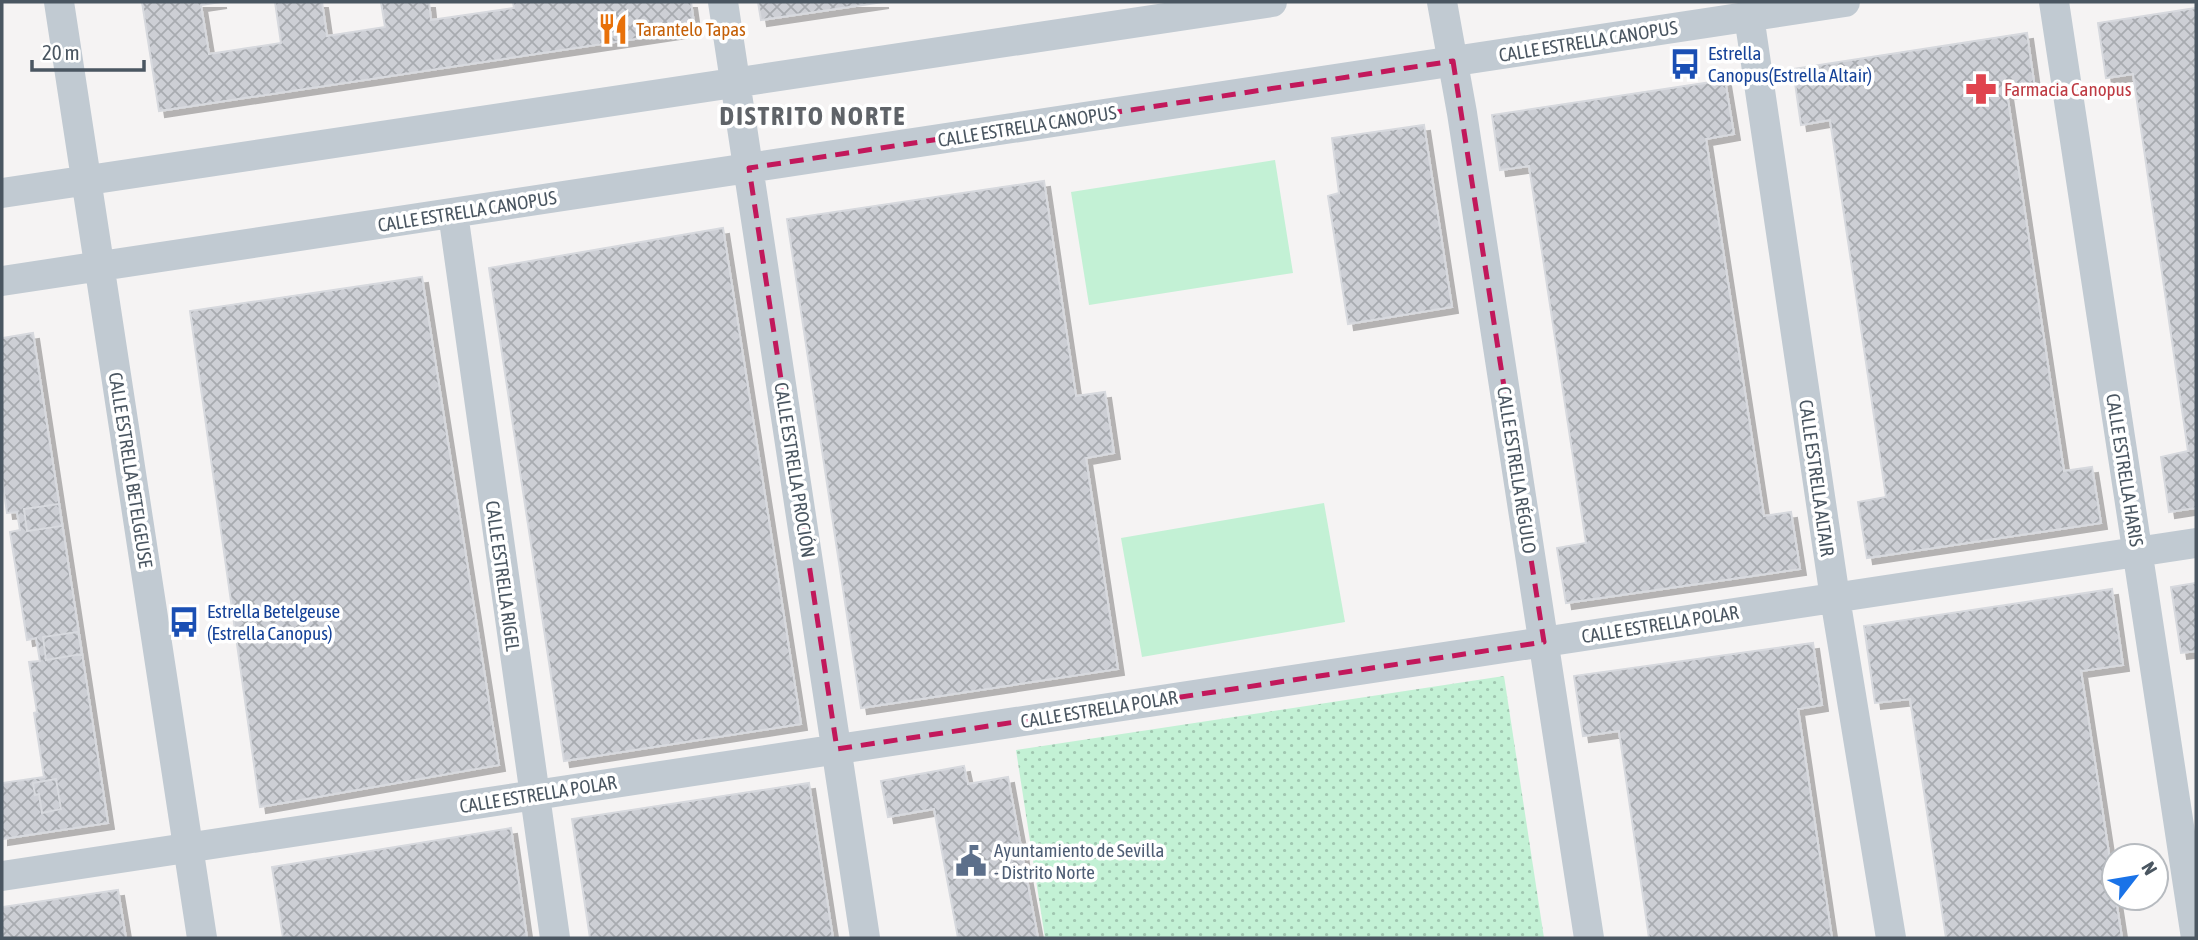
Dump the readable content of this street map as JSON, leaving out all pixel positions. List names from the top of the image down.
{
  "streets": {
    "street": [
      "CALLE ESTRELLA CANOPUS",
      "CALLE ESTRELLA BETELGEUSE",
      "CALLE ESTRELLA PROCIÓN",
      "CALLE ESTRELLA RÉGULO",
      "CALLE ESTRELLA HARIS",
      "CALLE ESTRELLA ALTAIR",
      "CALLE ESTRELLA RIGEL",
      "CALLE ESTRELLA POLAR"
    ]
  },
  "crossings": [
    ["CALLE ESTRELLA CANOPUS", "CALLE ESTRELLA BETELGEUSE"],
    ["CALLE ESTRELLA CANOPUS", "CALLE ESTRELLA PROCIÓN"],
    ["CALLE ESTRELLA CANOPUS", "CALLE ESTRELLA RÉGULO"],
    ["CALLE ESTRELLA CANOPUS", "CALLE ESTRELLA ALTAIR"],
    ["CALLE ESTRELLA CANOPUS", "CALLE ESTRELLA RIGEL"],
    ["CALLE ESTRELLA BETELGEUSE", "CALLE ESTRELLA POLAR"],
    ["CALLE ESTRELLA PROCIÓN", "CALLE ESTRELLA POLAR"],
    ["CALLE ESTRELLA RÉGULO", "CALLE ESTRELLA POLAR"],
    ["CALLE ESTRELLA HARIS", "CALLE ESTRELLA POLAR"],
    ["CALLE ESTRELLA ALTAIR", "CALLE ESTRELLA POLAR"],
    ["CALLE ESTRELLA RIGEL", "CALLE ESTRELLA POLAR"]
  ],
  "districts": ["DISTRITO NORTE"],
  "places": {
    "restaurant": ["Tarantelo Tapas"],
    "bus stop": ["Estrella Canopus(Estrella Altair)", "Estrella Betelgeuse (Estrella Canopus)"],
    "pharmacy": ["Farmacia Canopus"],
    "public building": ["Ayuntamiento de Sevilla - Distrito Norte"]
  },
  "scale_bar": "20 m",
  "north": "top right"
}
